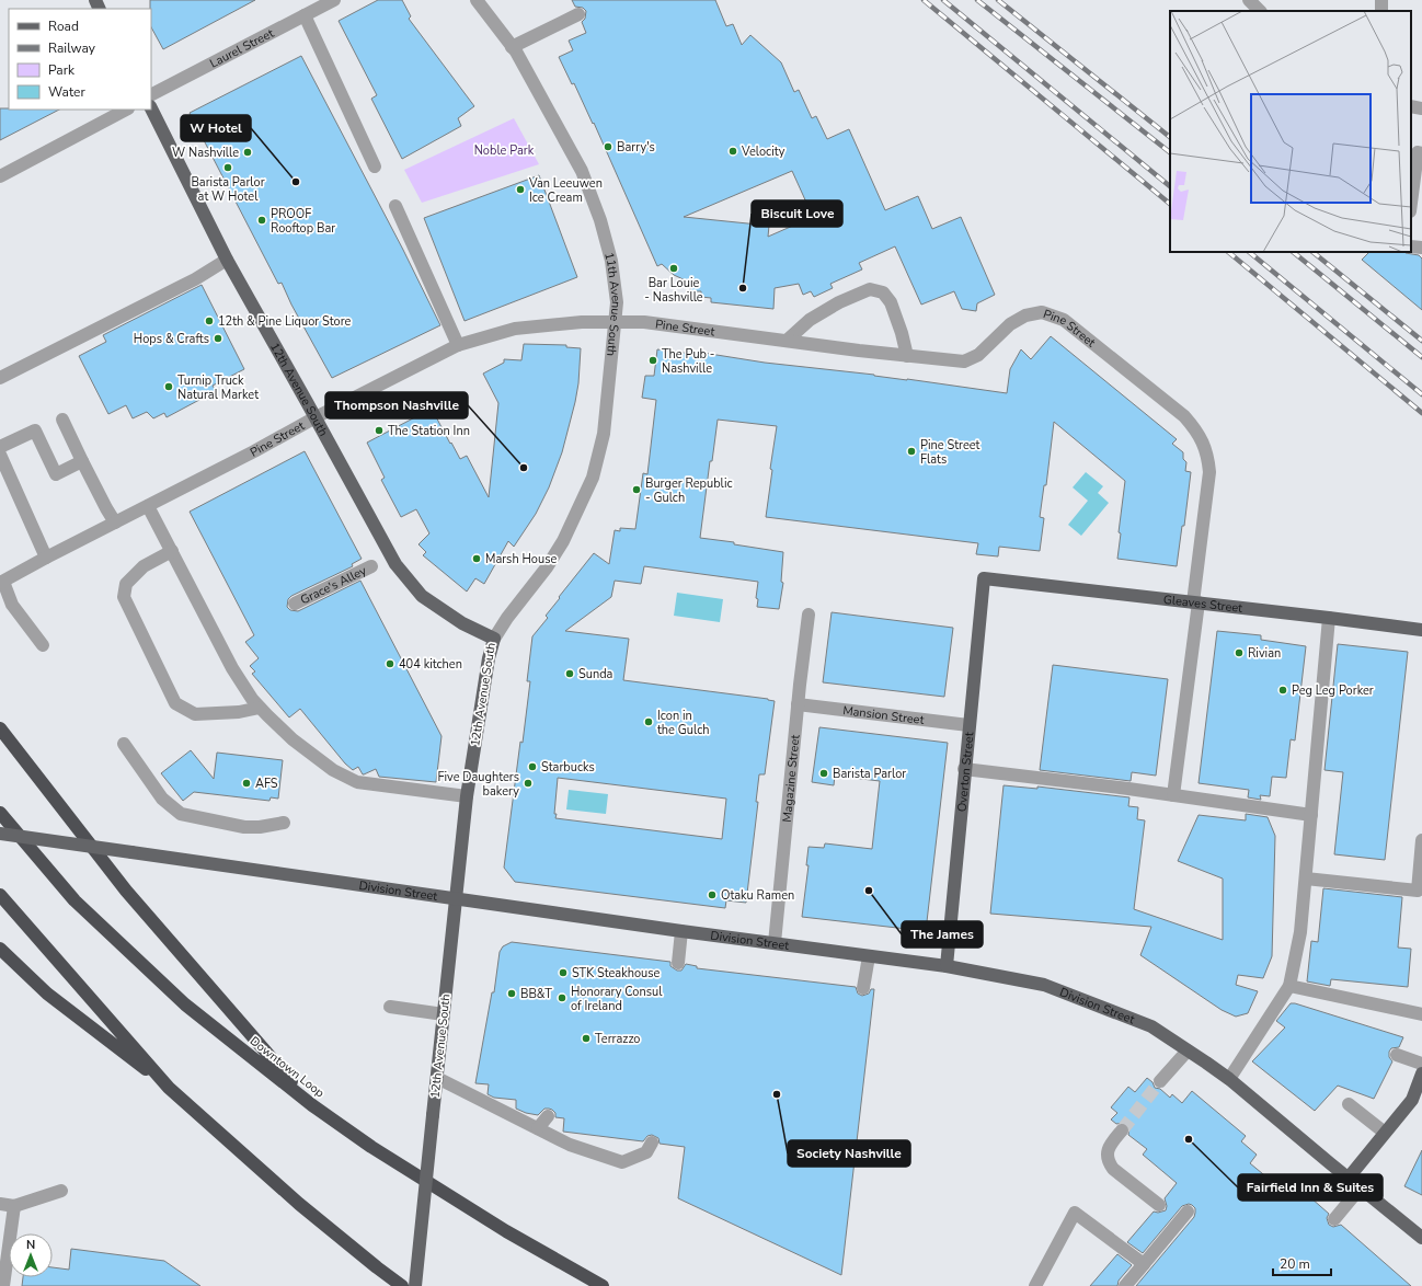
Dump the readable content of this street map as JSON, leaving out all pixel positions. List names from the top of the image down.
{
  "streets": {
    "highway": ["Downtown Loop"],
    "main road": [
      "12th Avenue South",
      "Gleaves Street",
      "Overton Street",
      "Division Street"
    ],
    "street": [
      "Laurel Street",
      "11th Avenue South",
      "Pine Street",
      "Grace's Alley",
      "Mansion Street",
      "Magazine Street"
    ]
  },
  "crossings": [
    ["11th Avenue South", "Pine Street"],
    ["11th Avenue South", "12th Avenue South"],
    ["Pine Street", "12th Avenue South"],
    ["Pine Street", "Gleaves Street"],
    ["12th Avenue South", "Division Street"],
    ["Gleaves Street", "Overton Street"],
    ["Mansion Street", "Overton Street"],
    ["Mansion Street", "Magazine Street"],
    ["Overton Street", "Division Street"],
    ["Magazine Street", "Division Street"]
  ],
  "parks": ["Noble Park"],
  "places": [
    "Barry's",
    "Velocity",
    "W Nashville",
    "Barista Parlor at W Hotel",
    "W Hotel",
    "Van Leeuwen Ice Cream",
    "PROOF Rooftop Bar",
    "Bar Louie - Nashville",
    "Biscuit Love",
    "12th & Pine Liquor Store",
    "Hops & Crafts",
    "The Pub - Nashville",
    "Turnip Truck Natural Market",
    "The Station Inn",
    "Pine Street Flats",
    "Thompson Nashville",
    "Burger Republic - Gulch",
    "Marsh House",
    "Rivian",
    "404 kitchen",
    "Sunda",
    "Peg Leg Porker",
    "Icon in the Gulch",
    "Starbucks",
    "Barista Parlor",
    "AFS",
    "Five Daughters bakery",
    "The James",
    "Otaku Ramen",
    "STK Steakhouse",
    "BB&T",
    "Honorary Consul of Ireland",
    "Terrazzo",
    "Society Nashville",
    "Fairfield Inn & Suites"
  ],
  "legend": [
    "Road",
    "Railway",
    "Park",
    "Water"
  ],
  "scale_bar": "20 m",
  "north": "top"
}
